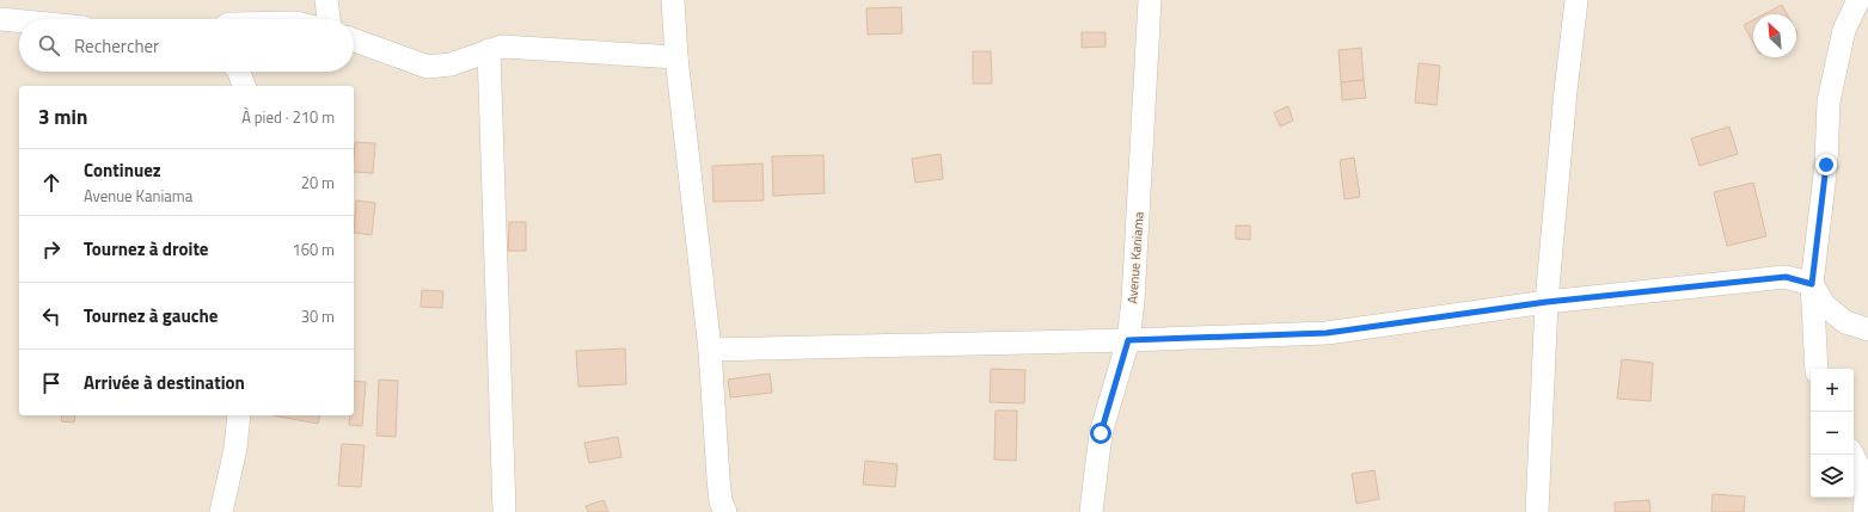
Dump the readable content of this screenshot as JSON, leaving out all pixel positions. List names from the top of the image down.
{
  "streets": {
    "street": ["Avenue Kaniama"]
  },
  "north": "top left",
  "page": {
    "search": "Rechercher",
    "heading": ["3 min", "À pied · 210 m"],
    "list": [
      ["Continuez", "Avenue Kaniama", "20 m"],
      ["Tournez à droite", "160 m"],
      ["Tournez à gauche", "30 m"],
      "Arrivée à destination"
    ],
    "map_buttons": ["+", "−"]
  }
}
